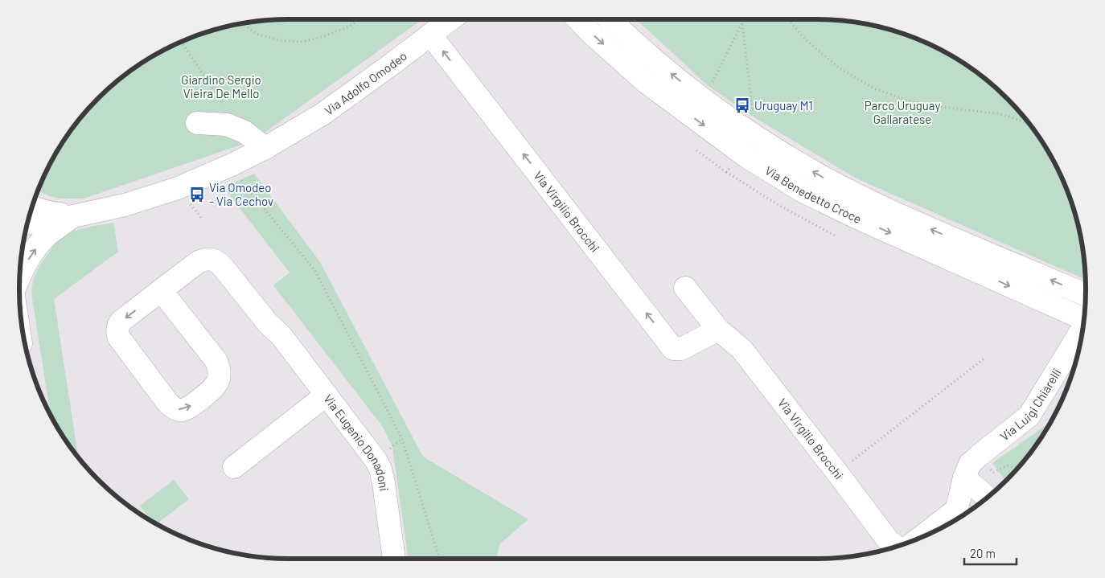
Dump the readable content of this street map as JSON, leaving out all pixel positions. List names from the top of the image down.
{
  "streets": {
    "street": [
      "Via Adolfo Omodeo",
      "Via Benedetto Croce",
      "Via Virgilio Brocchi",
      "Via Luigi Chiarelli",
      "Via Eugenio Donadoni"
    ]
  },
  "crossings": [
    ["Via Adolfo Omodeo", "Via Virgilio Brocchi"]
  ],
  "one_way": ["Via Virgilio Brocchi"],
  "parks": ["Giardino Sergio Vieira De Mello", "Parco Uruguay Gallaratese"],
  "places": {
    "bus stop": ["Uruguay M1", "Via Omodeo - Via Cechov"]
  },
  "scale_bar": "20 m"
}
